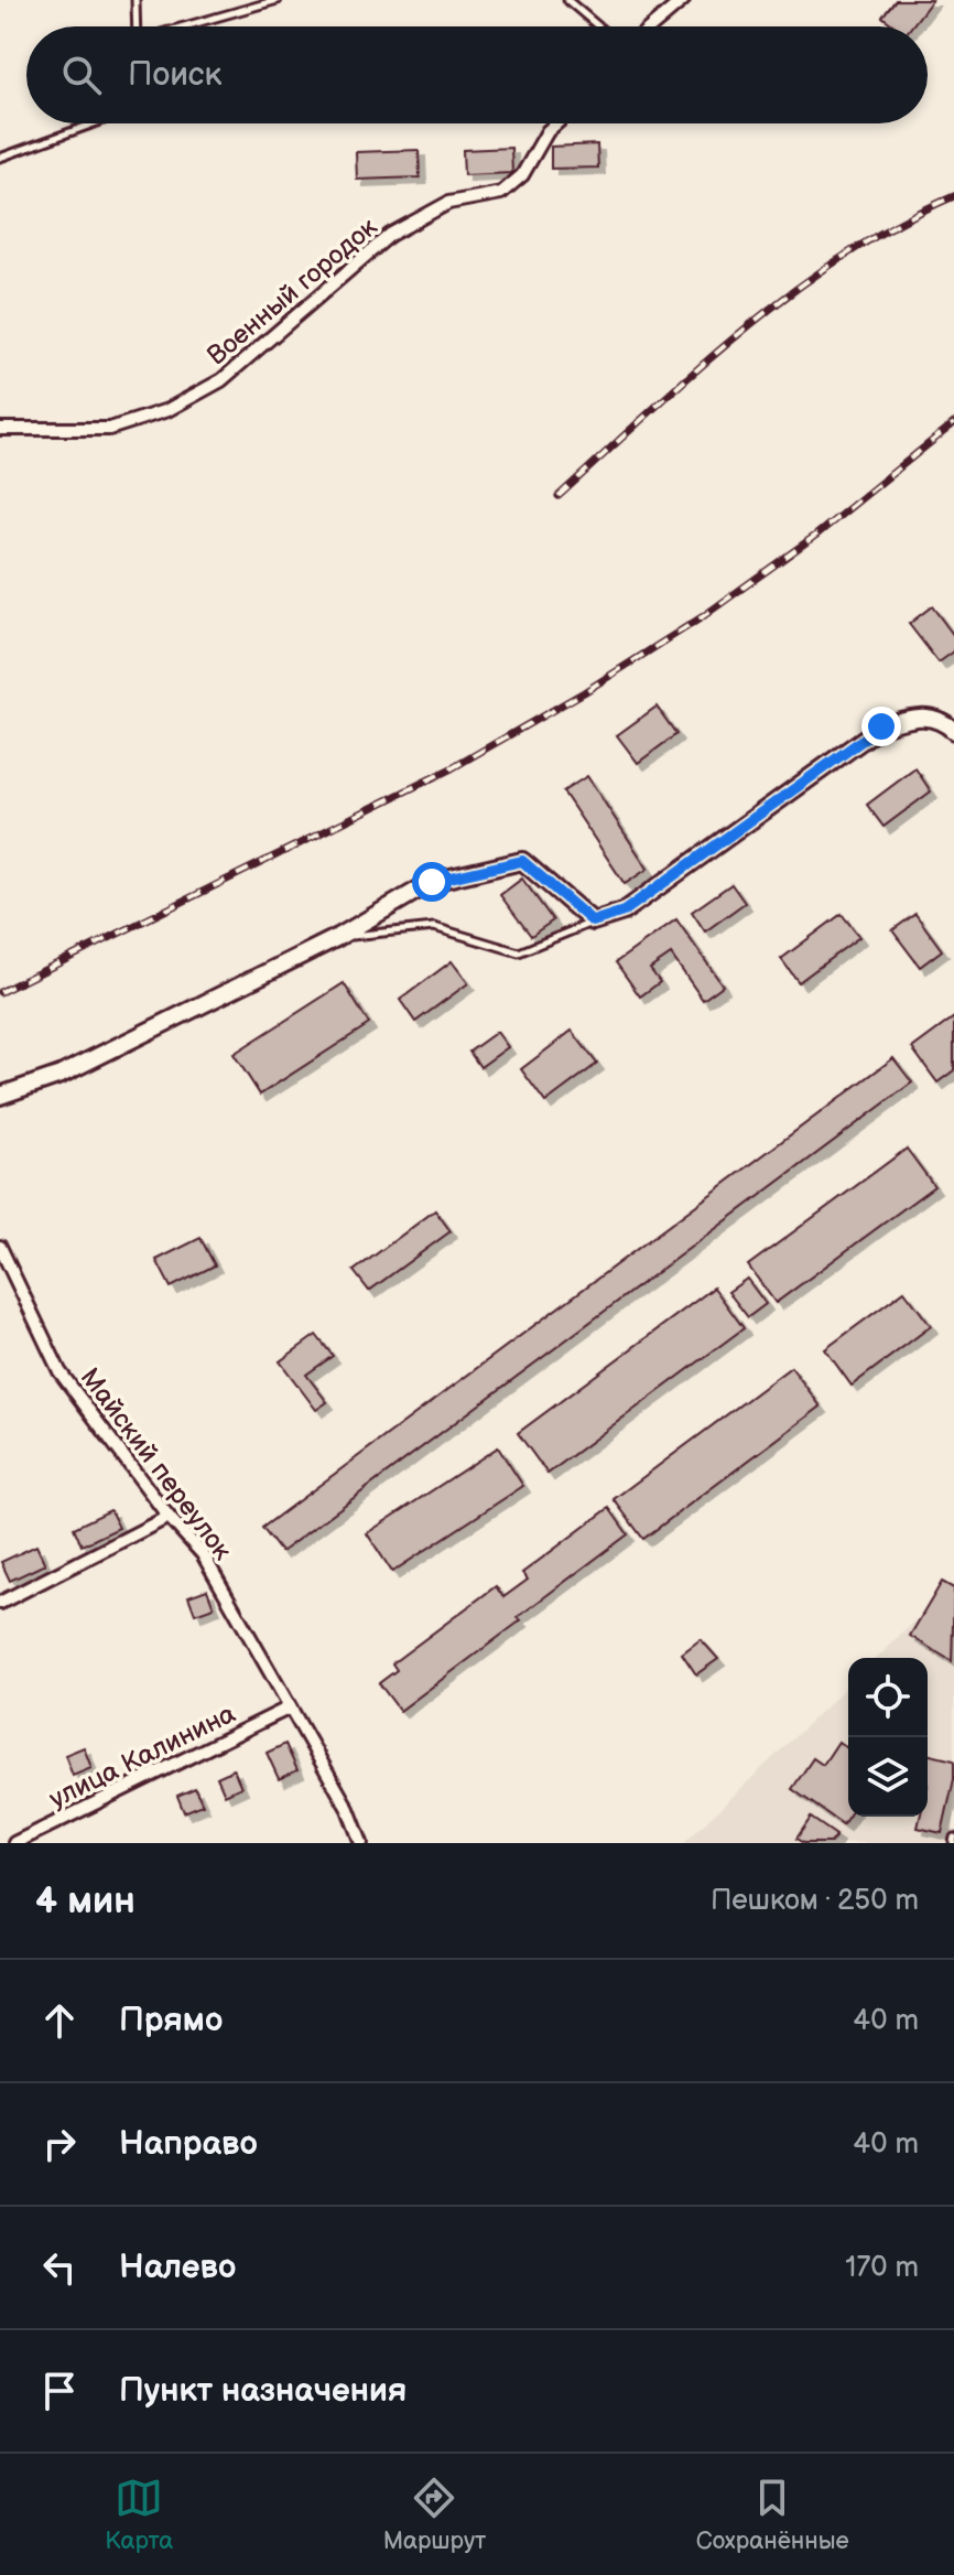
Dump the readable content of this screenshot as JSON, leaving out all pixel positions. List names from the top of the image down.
{
  "streets": {
    "street": ["Военный городок", "Майский переулок", "улица Калинина"]
  },
  "crossings": [
    ["Майский переулок", "улица Калинина"]
  ],
  "page": {
    "search": "Поиск",
    "heading": ["4 мин", "Пешком · 250 m"],
    "list": [
      ["Прямо", "40 m"],
      ["Направо", "40 m"],
      ["Налево", "170 m"],
      "Пункт назначения"
    ],
    "nav": ["Карта", "Маршрут", "Сохранённые"]
  }
}
